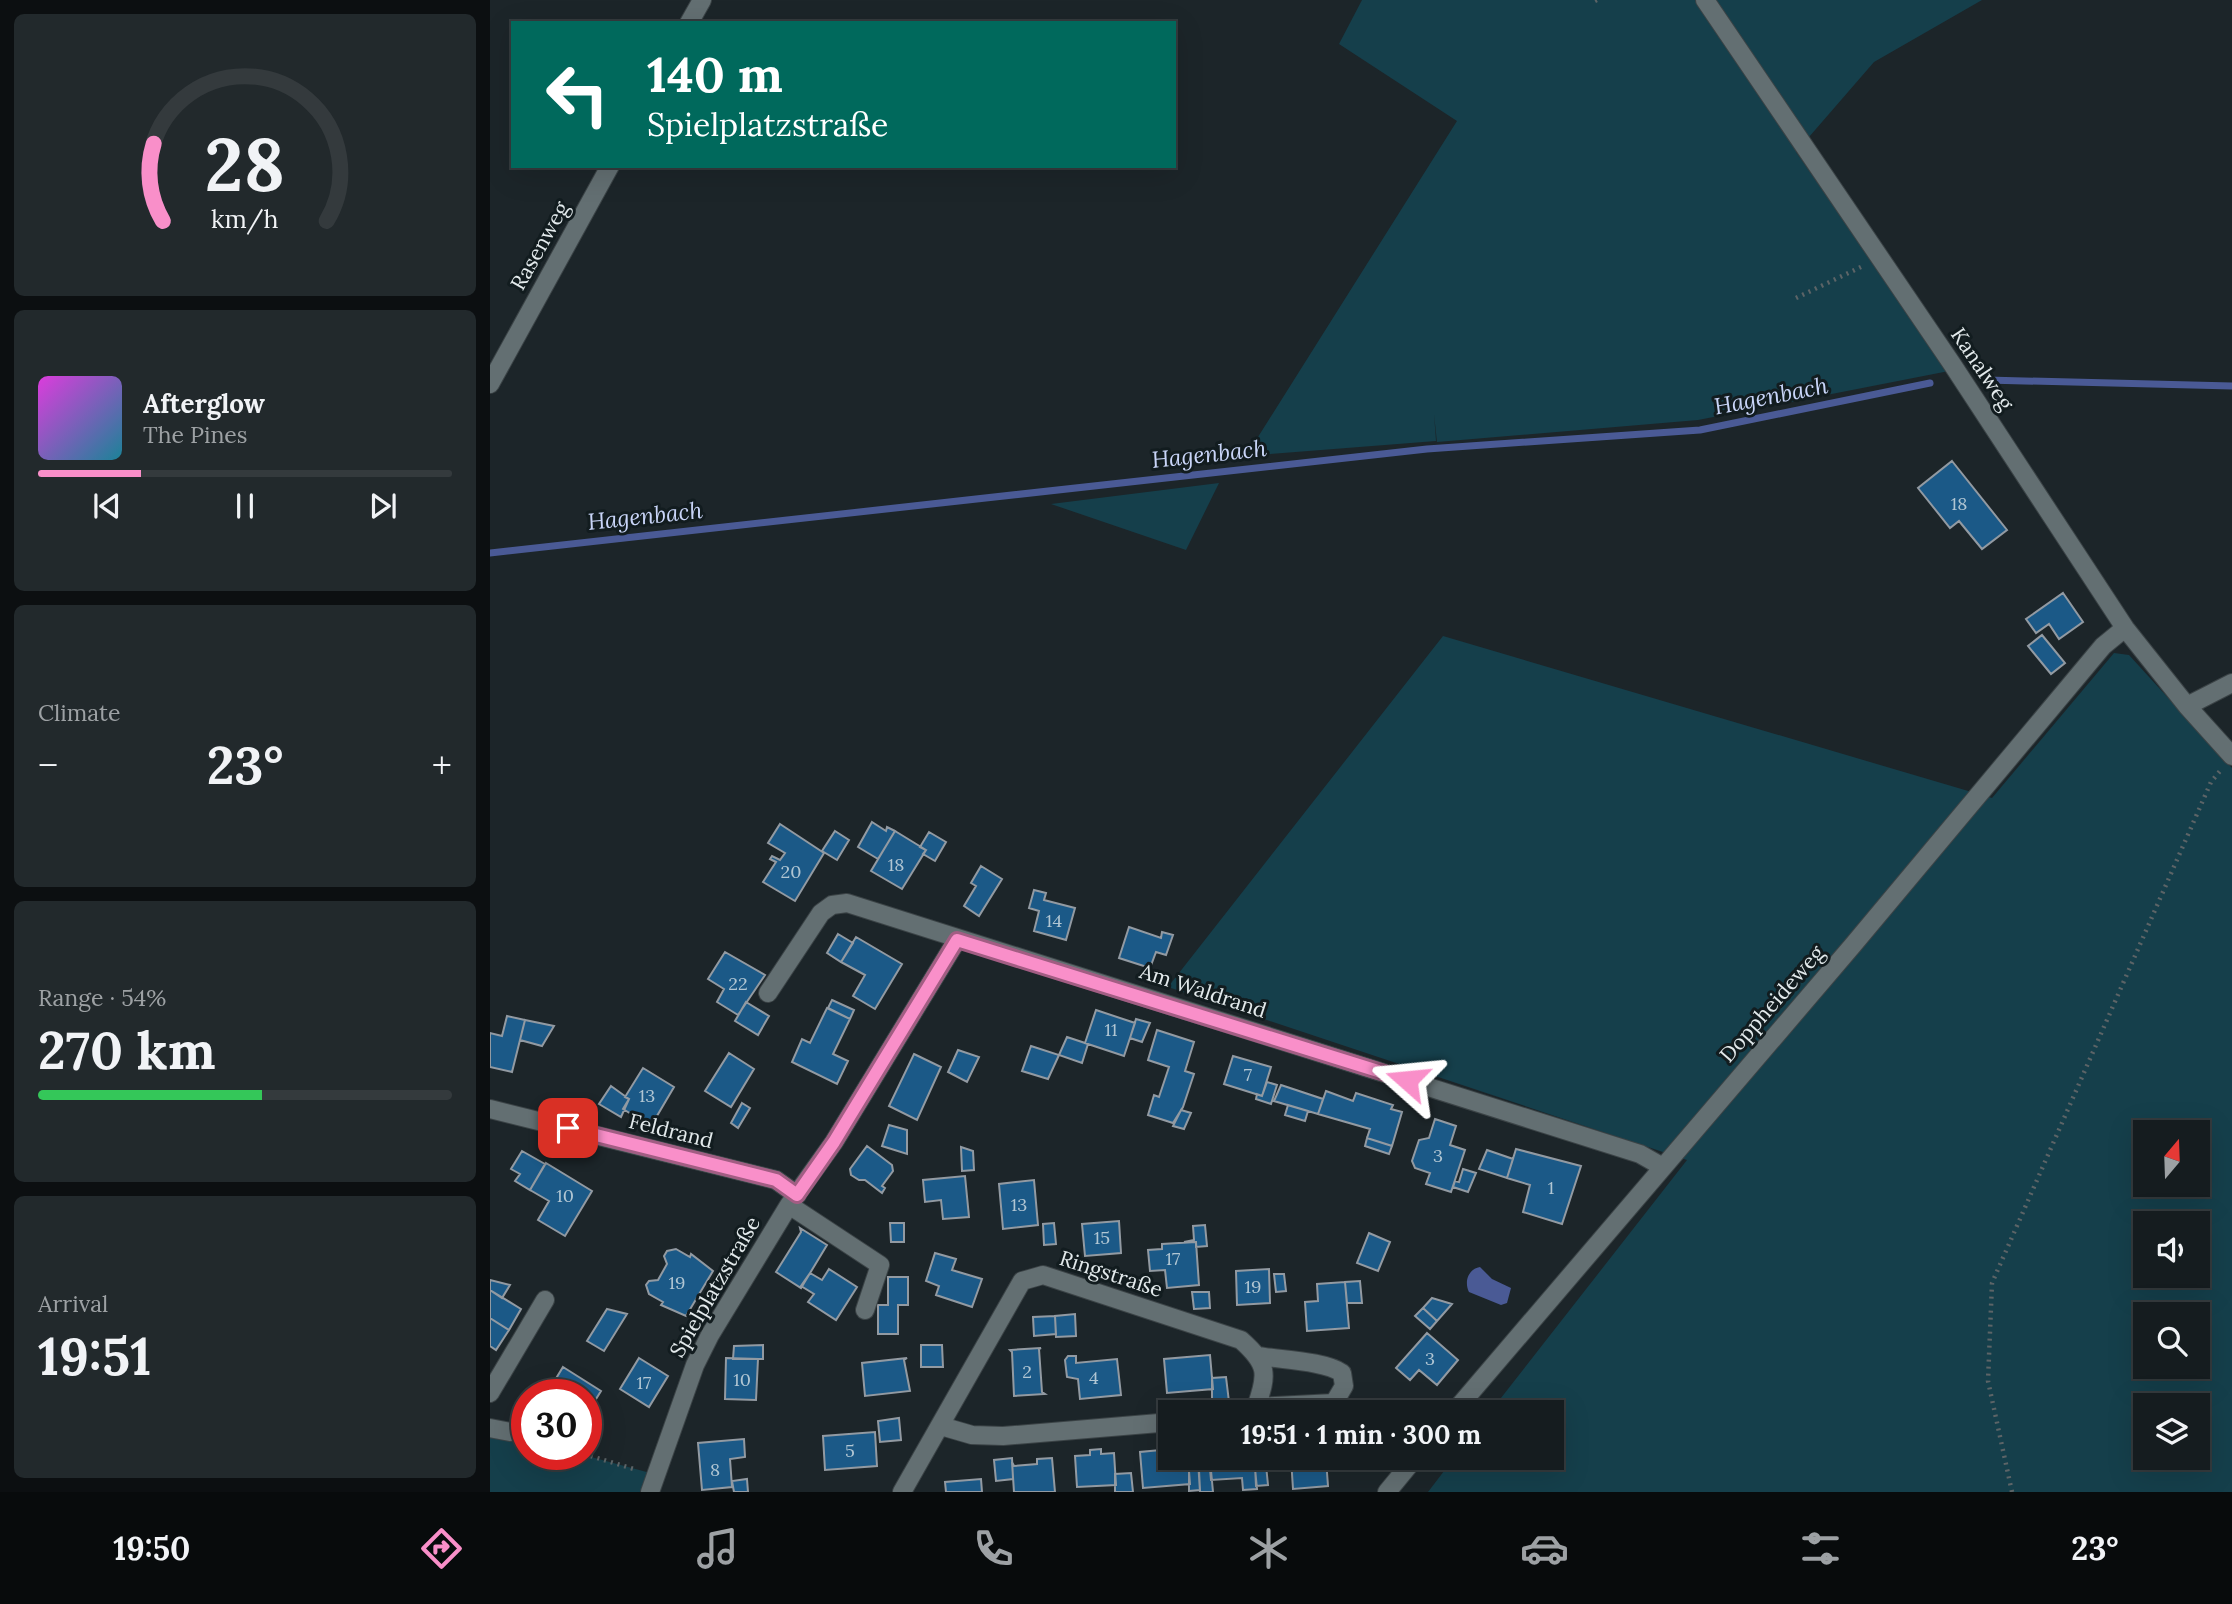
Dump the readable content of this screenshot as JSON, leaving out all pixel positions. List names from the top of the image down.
{
  "streets": {
    "street": [
      "Rasenweg",
      "Kanalweg",
      "Am Waldrand",
      "Doppheideweg",
      "Feldrand",
      "Ringstraße",
      "Spielplatzstraße"
    ]
  },
  "crossings": [
    ["Kanalweg", "Doppheideweg"],
    ["Am Waldrand", "Doppheideweg"],
    ["Am Waldrand", "Spielplatzstraße"],
    ["Feldrand", "Spielplatzstraße"]
  ],
  "water": ["Hagenbach"],
  "house_numbers": [
    "18",
    "18",
    "20",
    "14",
    "22",
    "11",
    "7",
    "13",
    "3",
    "1",
    "10",
    "13",
    "15",
    "17",
    "19",
    "19",
    "3",
    "2",
    "4",
    "10",
    "17",
    "5",
    "8"
  ],
  "north": "top",
  "page": {
    "turn": ["140 m", "Spielplatzstraße"],
    "song": ["Afterglow", "The Pines"],
    "tile": [
      "Climate",
      ["Range · 54%", "270 km"],
      ["Arrival", "19:51"]
    ],
    "heat": ["−", "23°", "+"],
    "limit": "30",
    "trip": "19:51 · 1 min · 300 m",
    "tabs": ["19:50", "23°"],
    "gauge": ["28", "km/h"]
  }
}
